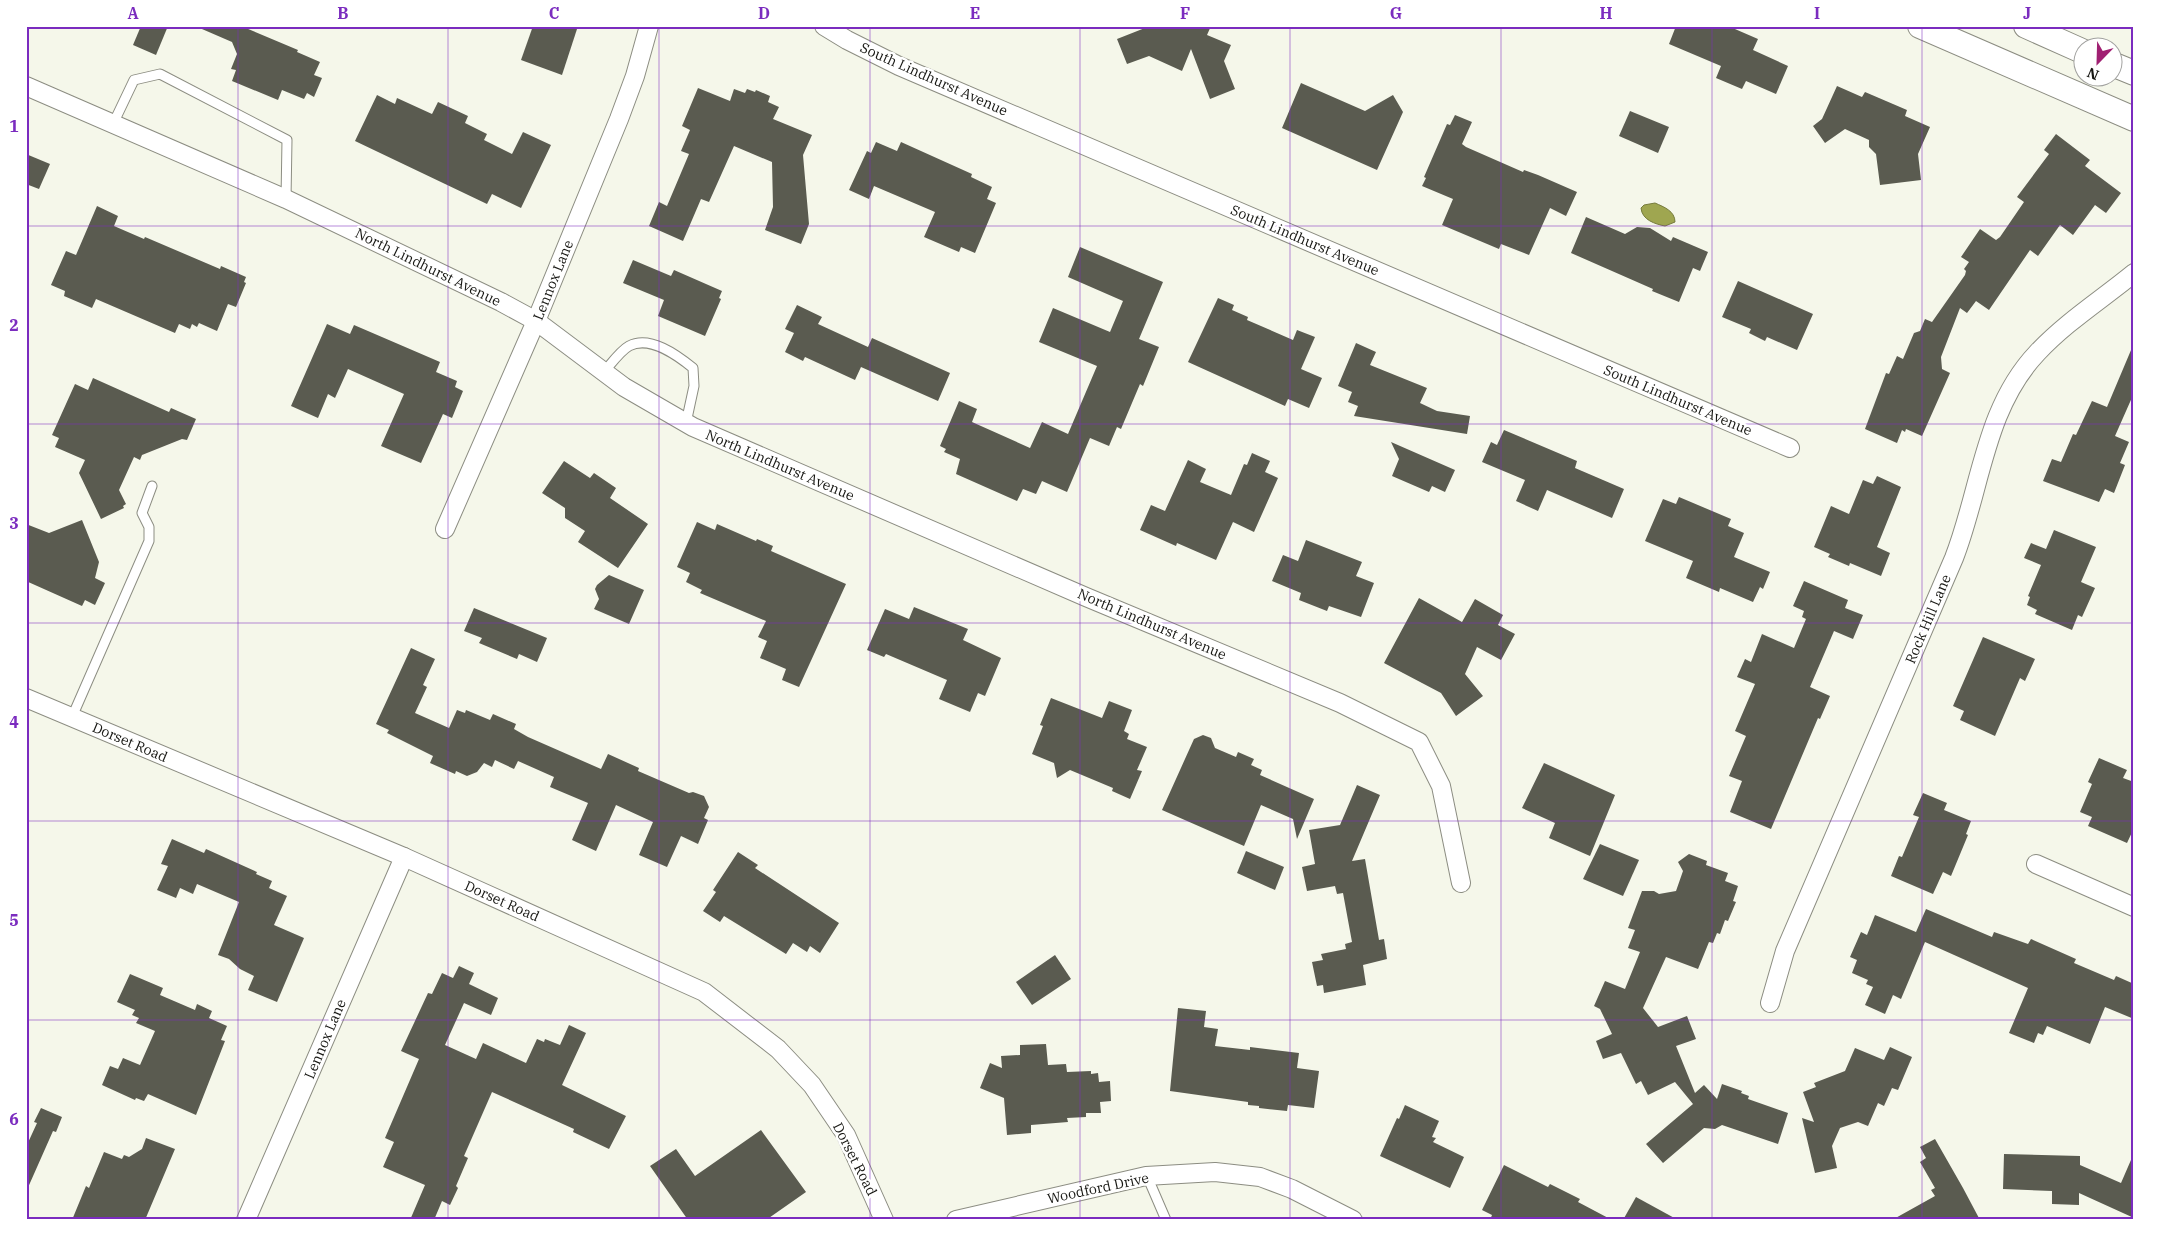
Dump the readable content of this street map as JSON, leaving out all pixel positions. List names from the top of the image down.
{
  "streets": {
    "street": [
      "South Lindhurst Avenue",
      "North Lindhurst Avenue",
      "Lennox Lane",
      "Rock Hill Lane",
      "Dorset Road",
      "Woodford Drive"
    ]
  },
  "crossings": [
    ["North Lindhurst Avenue", "Lennox Lane"],
    ["Lennox Lane", "Dorset Road"]
  ],
  "north": "bottom left",
  "grid": {
    "columns": [
      "A",
      "B",
      "C",
      "D",
      "E",
      "F",
      "G",
      "H",
      "I",
      "J"
    ],
    "rows": [
      "1",
      "2",
      "3",
      "4",
      "5",
      "6"
    ]
  }
}
